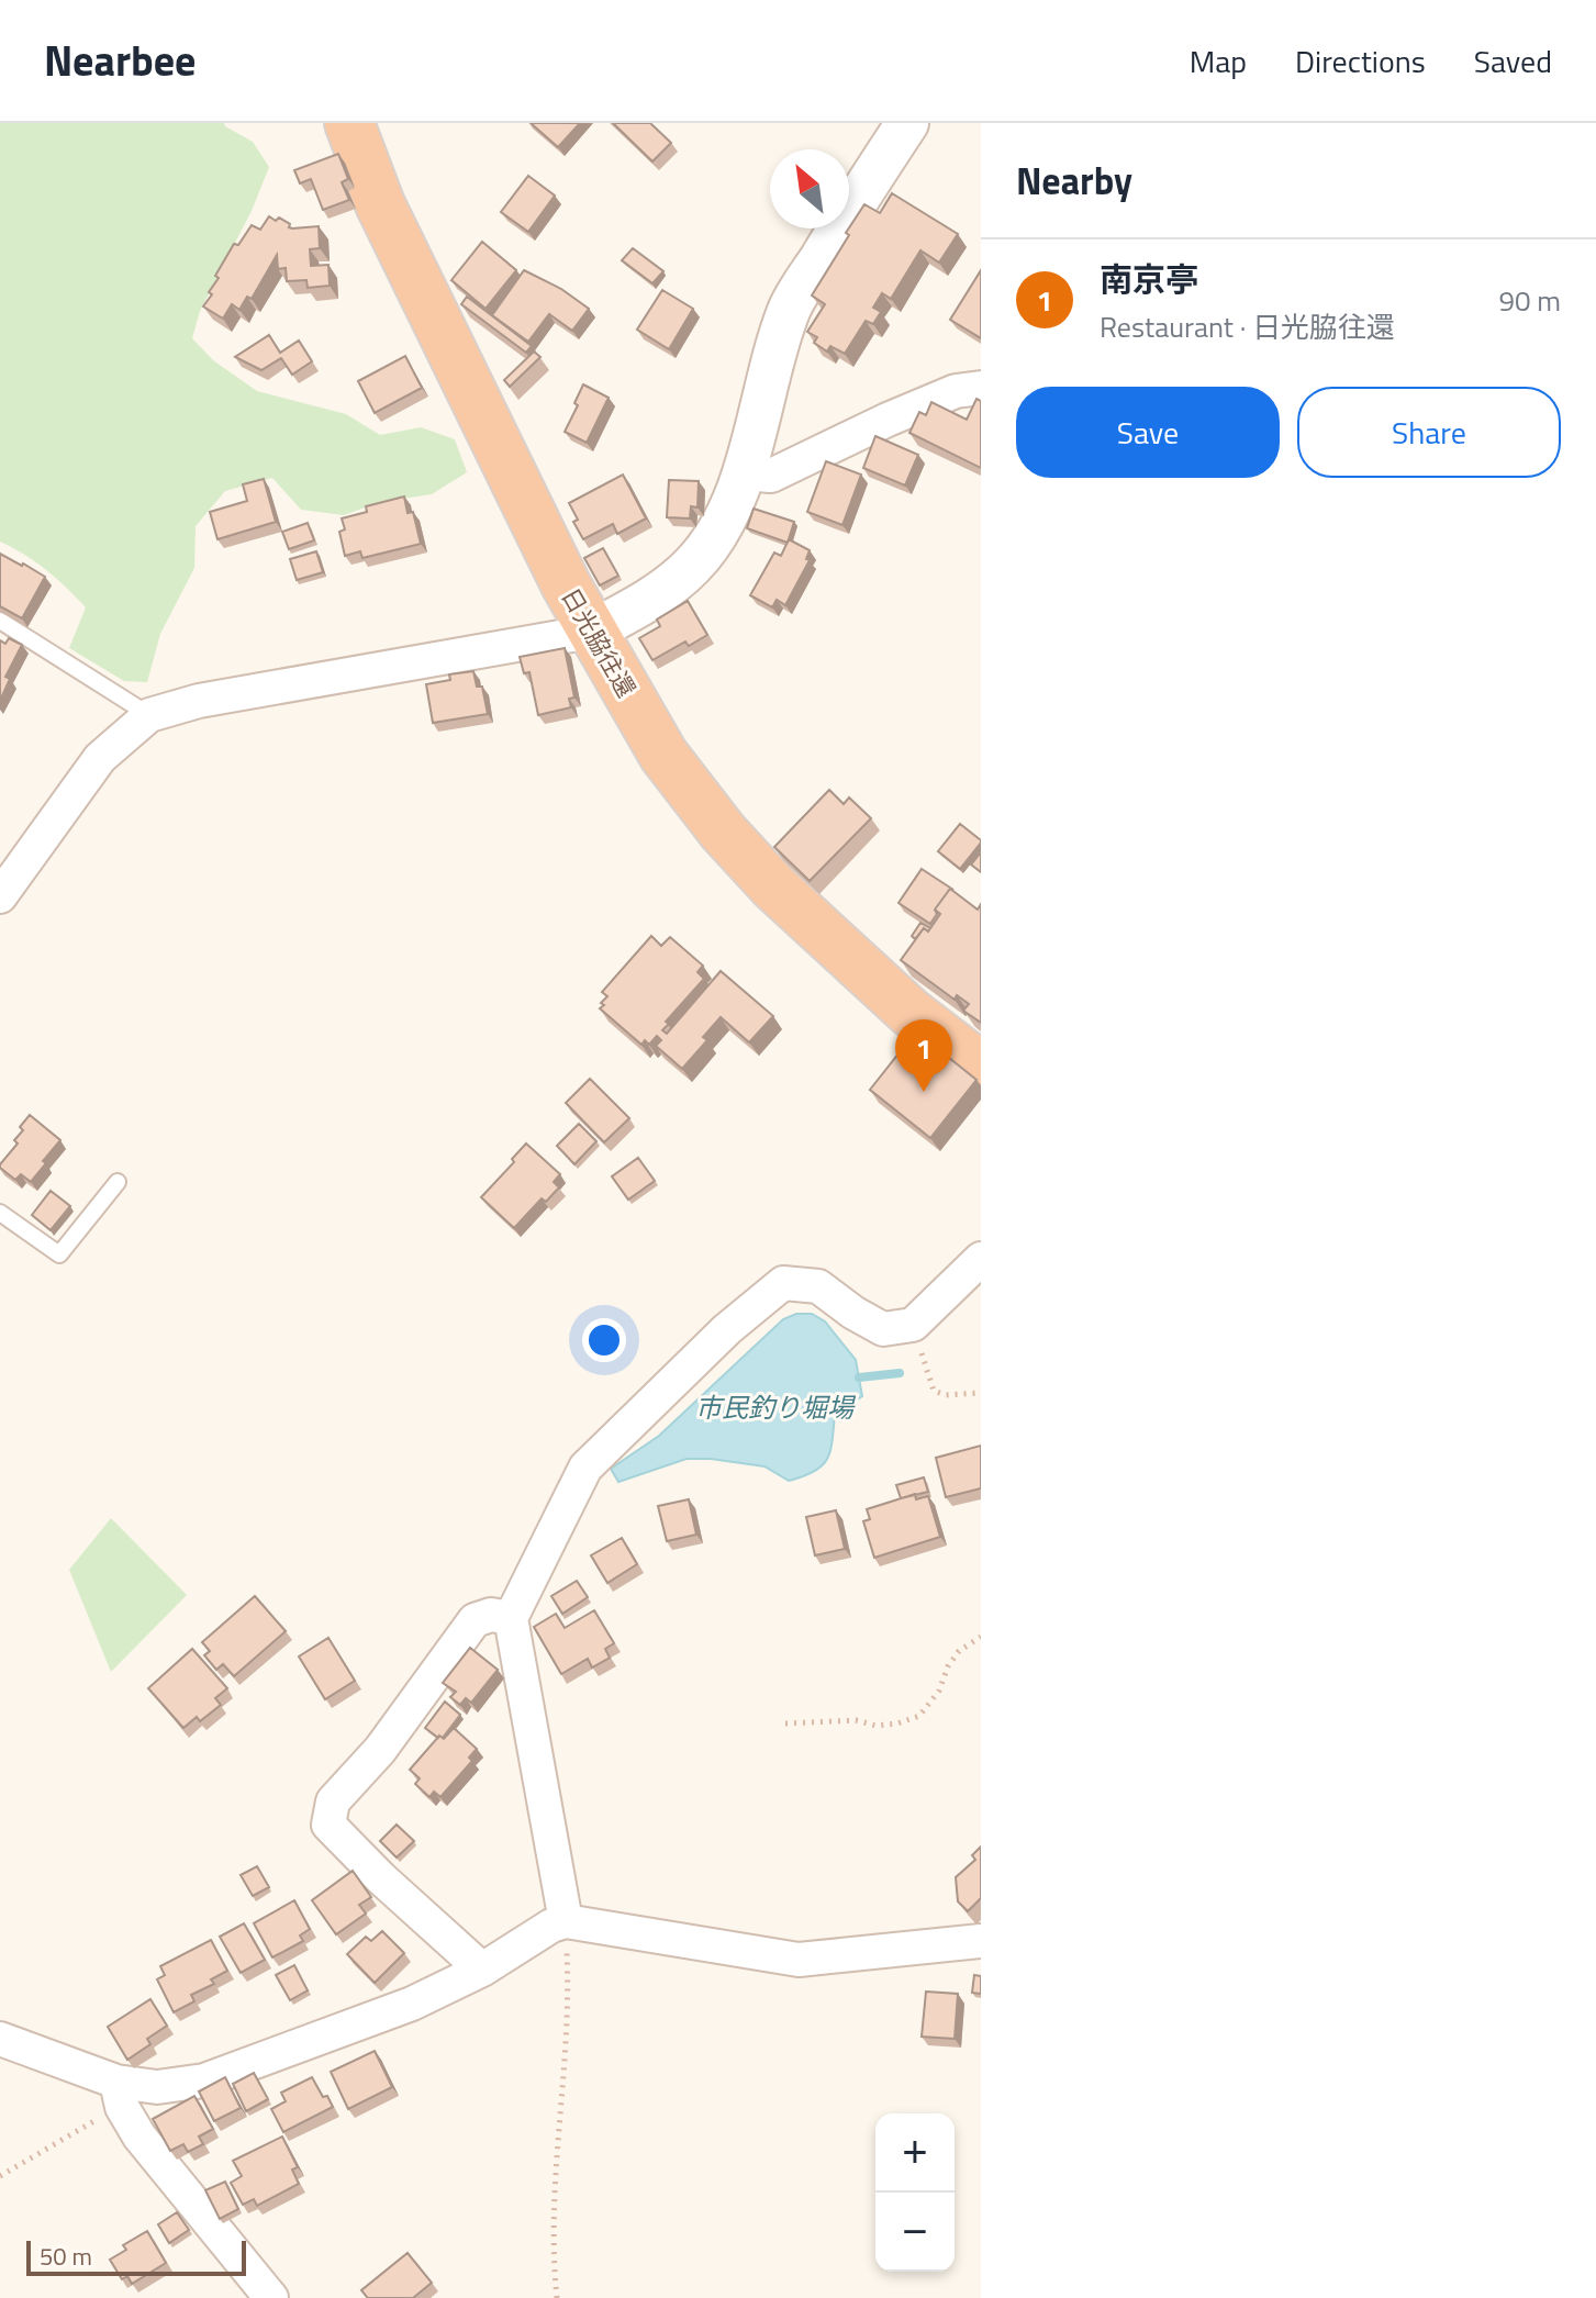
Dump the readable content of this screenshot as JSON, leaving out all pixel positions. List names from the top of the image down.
{
  "streets": {
    "highway": ["日光脇往還"]
  },
  "water": ["市民釣り堀場"],
  "scale_bar": "50 m",
  "north": "top left",
  "page": {
    "header": "Nearbee",
    "nav": ["Map", "Directions", "Saved"],
    "heading": "Nearby",
    "list": [
      {
        "mark": "1",
        "name": "南京亭",
        "note": "Restaurant · 日光脇往還",
        "value": "90 m"
      }
    ],
    "buttons": ["Save", "Share"],
    "pins": "1",
    "map_buttons": ["+", "−"],
    "scale": "50 m"
  }
}
